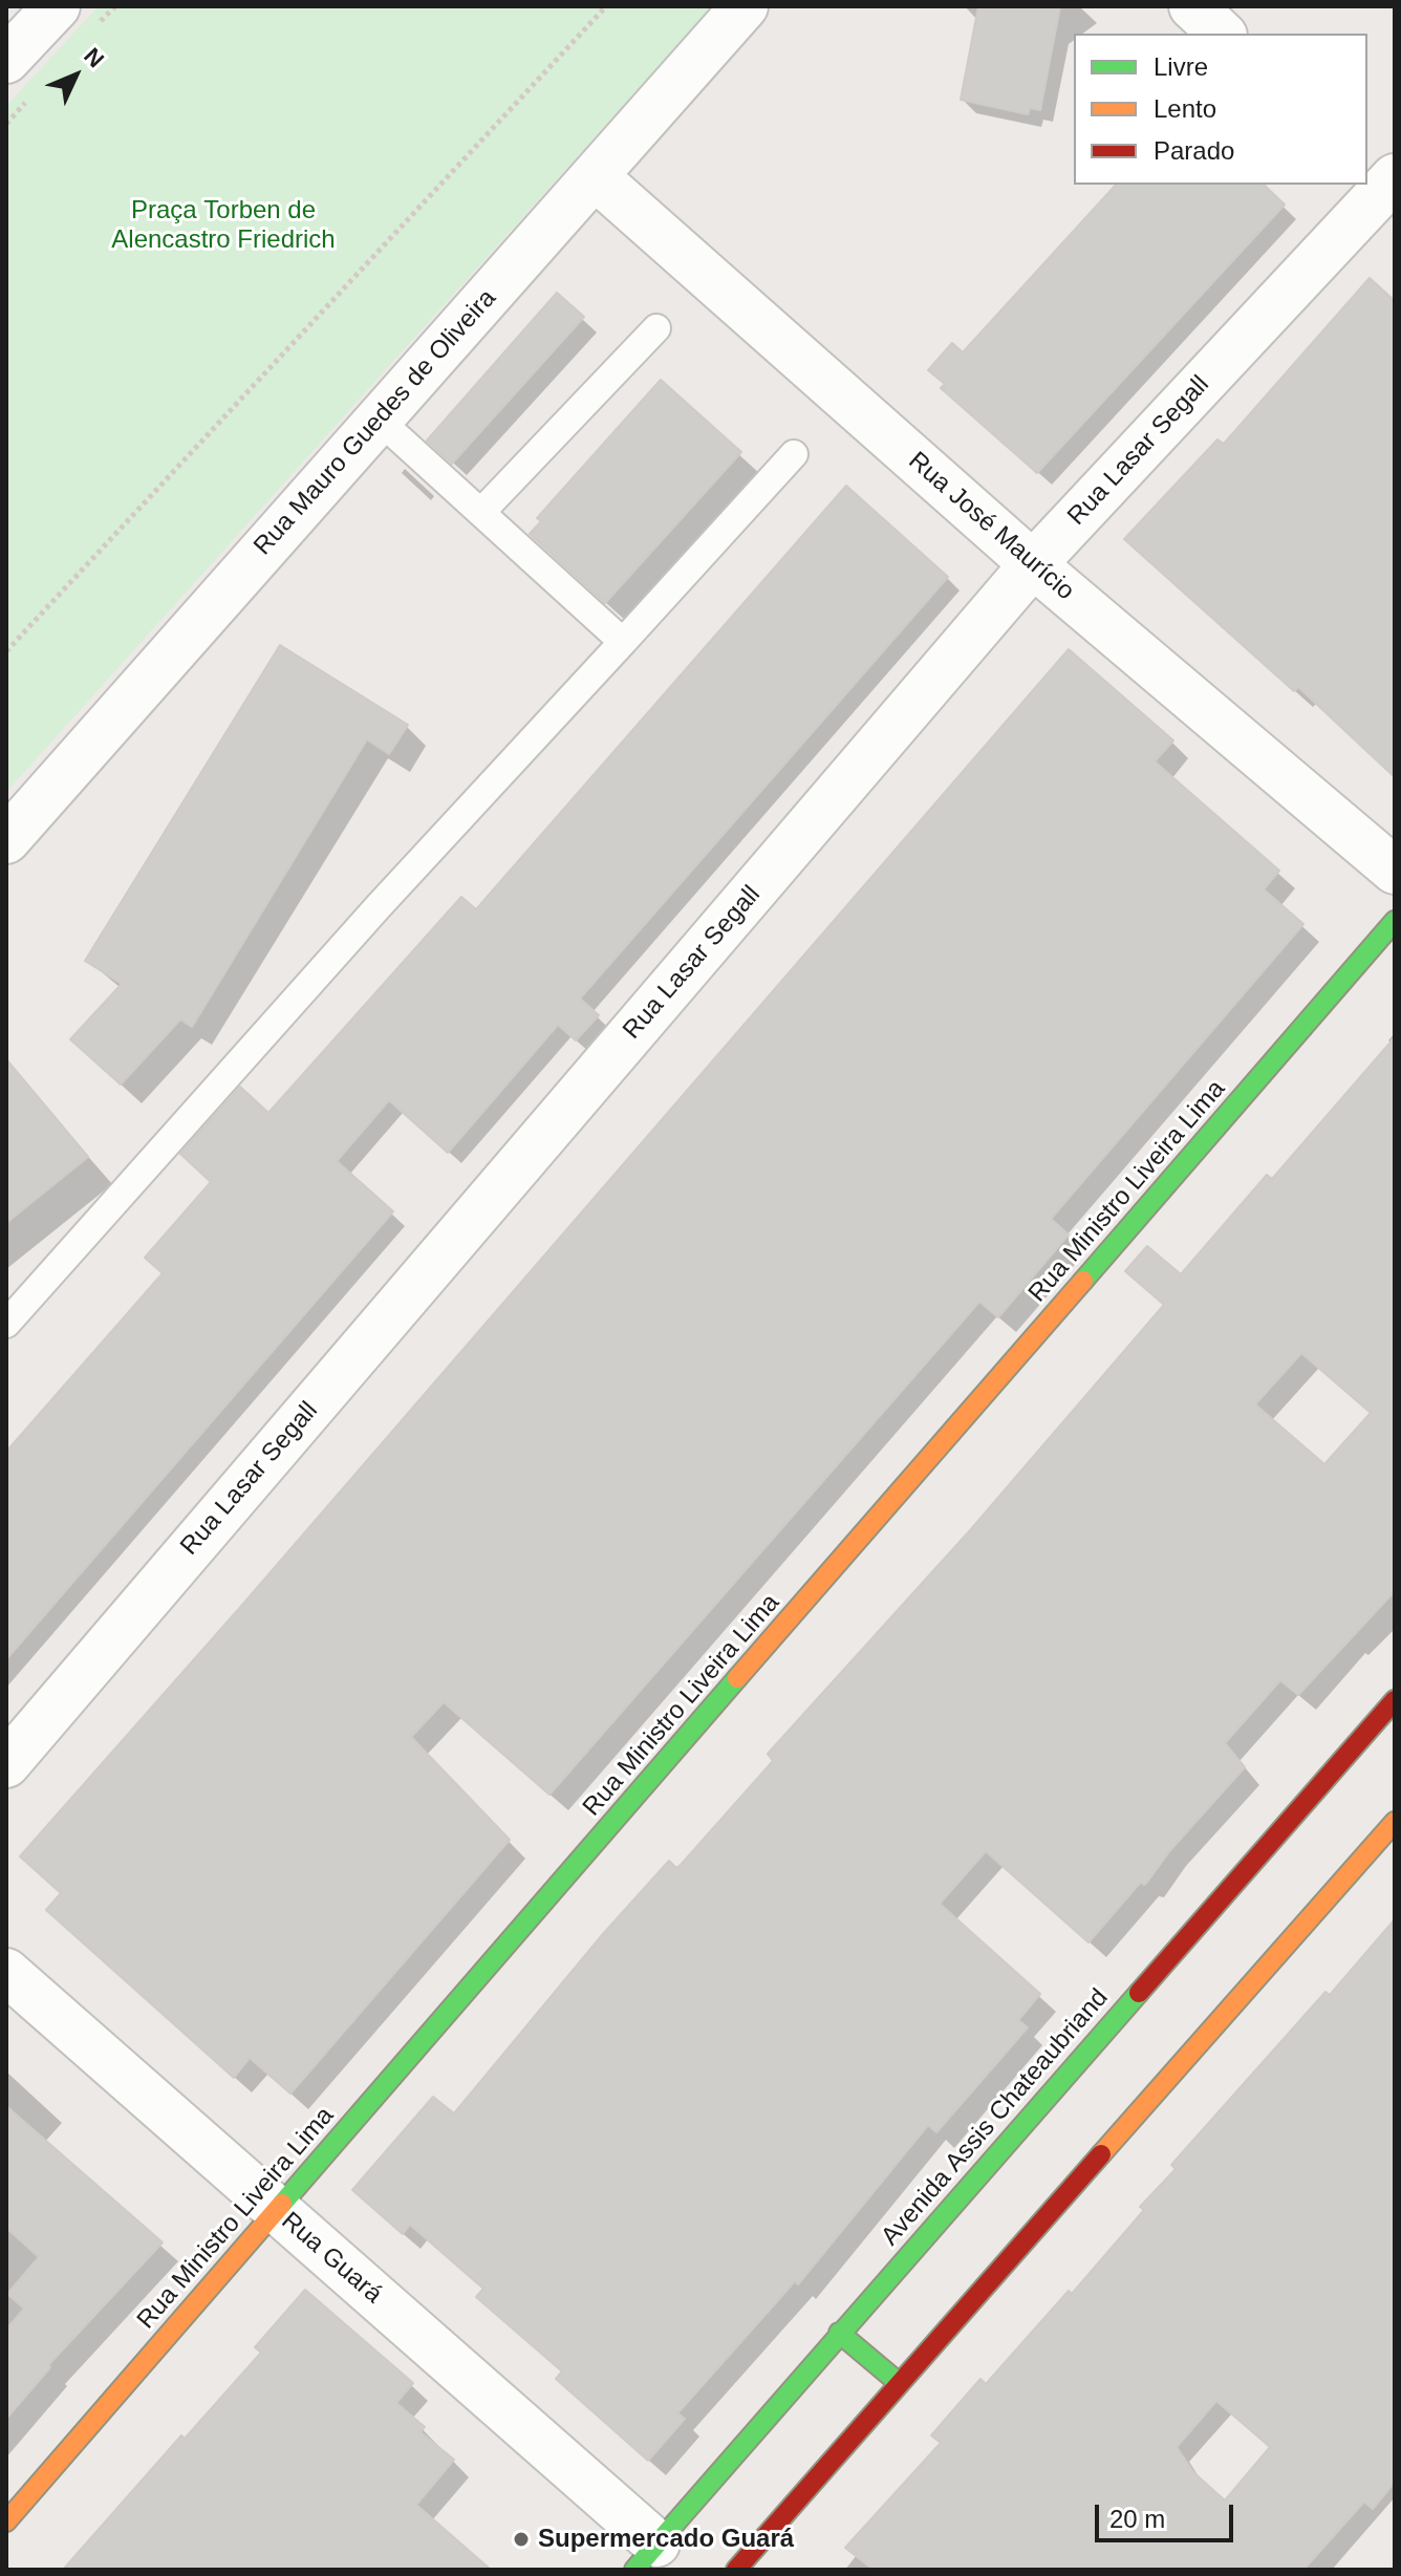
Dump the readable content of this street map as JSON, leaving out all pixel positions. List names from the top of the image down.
{
  "streets": {
    "street": [
      "Rua Mauro Guedes de Oliveira",
      "Rua Lasar Segall",
      "Rua José Maurício",
      "Rua Ministro Liveira Lima",
      "Avenida Assis Chateaubriand",
      "Rua Guará"
    ]
  },
  "crossings": [
    ["Rua Mauro Guedes de Oliveira", "Rua José Maurício"],
    ["Rua Lasar Segall", "Rua José Maurício"],
    ["Rua Ministro Liveira Lima", "Rua Guará"],
    ["Avenida Assis Chateaubriand", "Rua Guará"]
  ],
  "parks": ["Praça Torben de Alencastro Friedrich"],
  "places": ["Supermercado Guará"],
  "legend": ["Livre", "Lento", "Parado"],
  "scale_bar": "20 m",
  "north": "top right"
}
